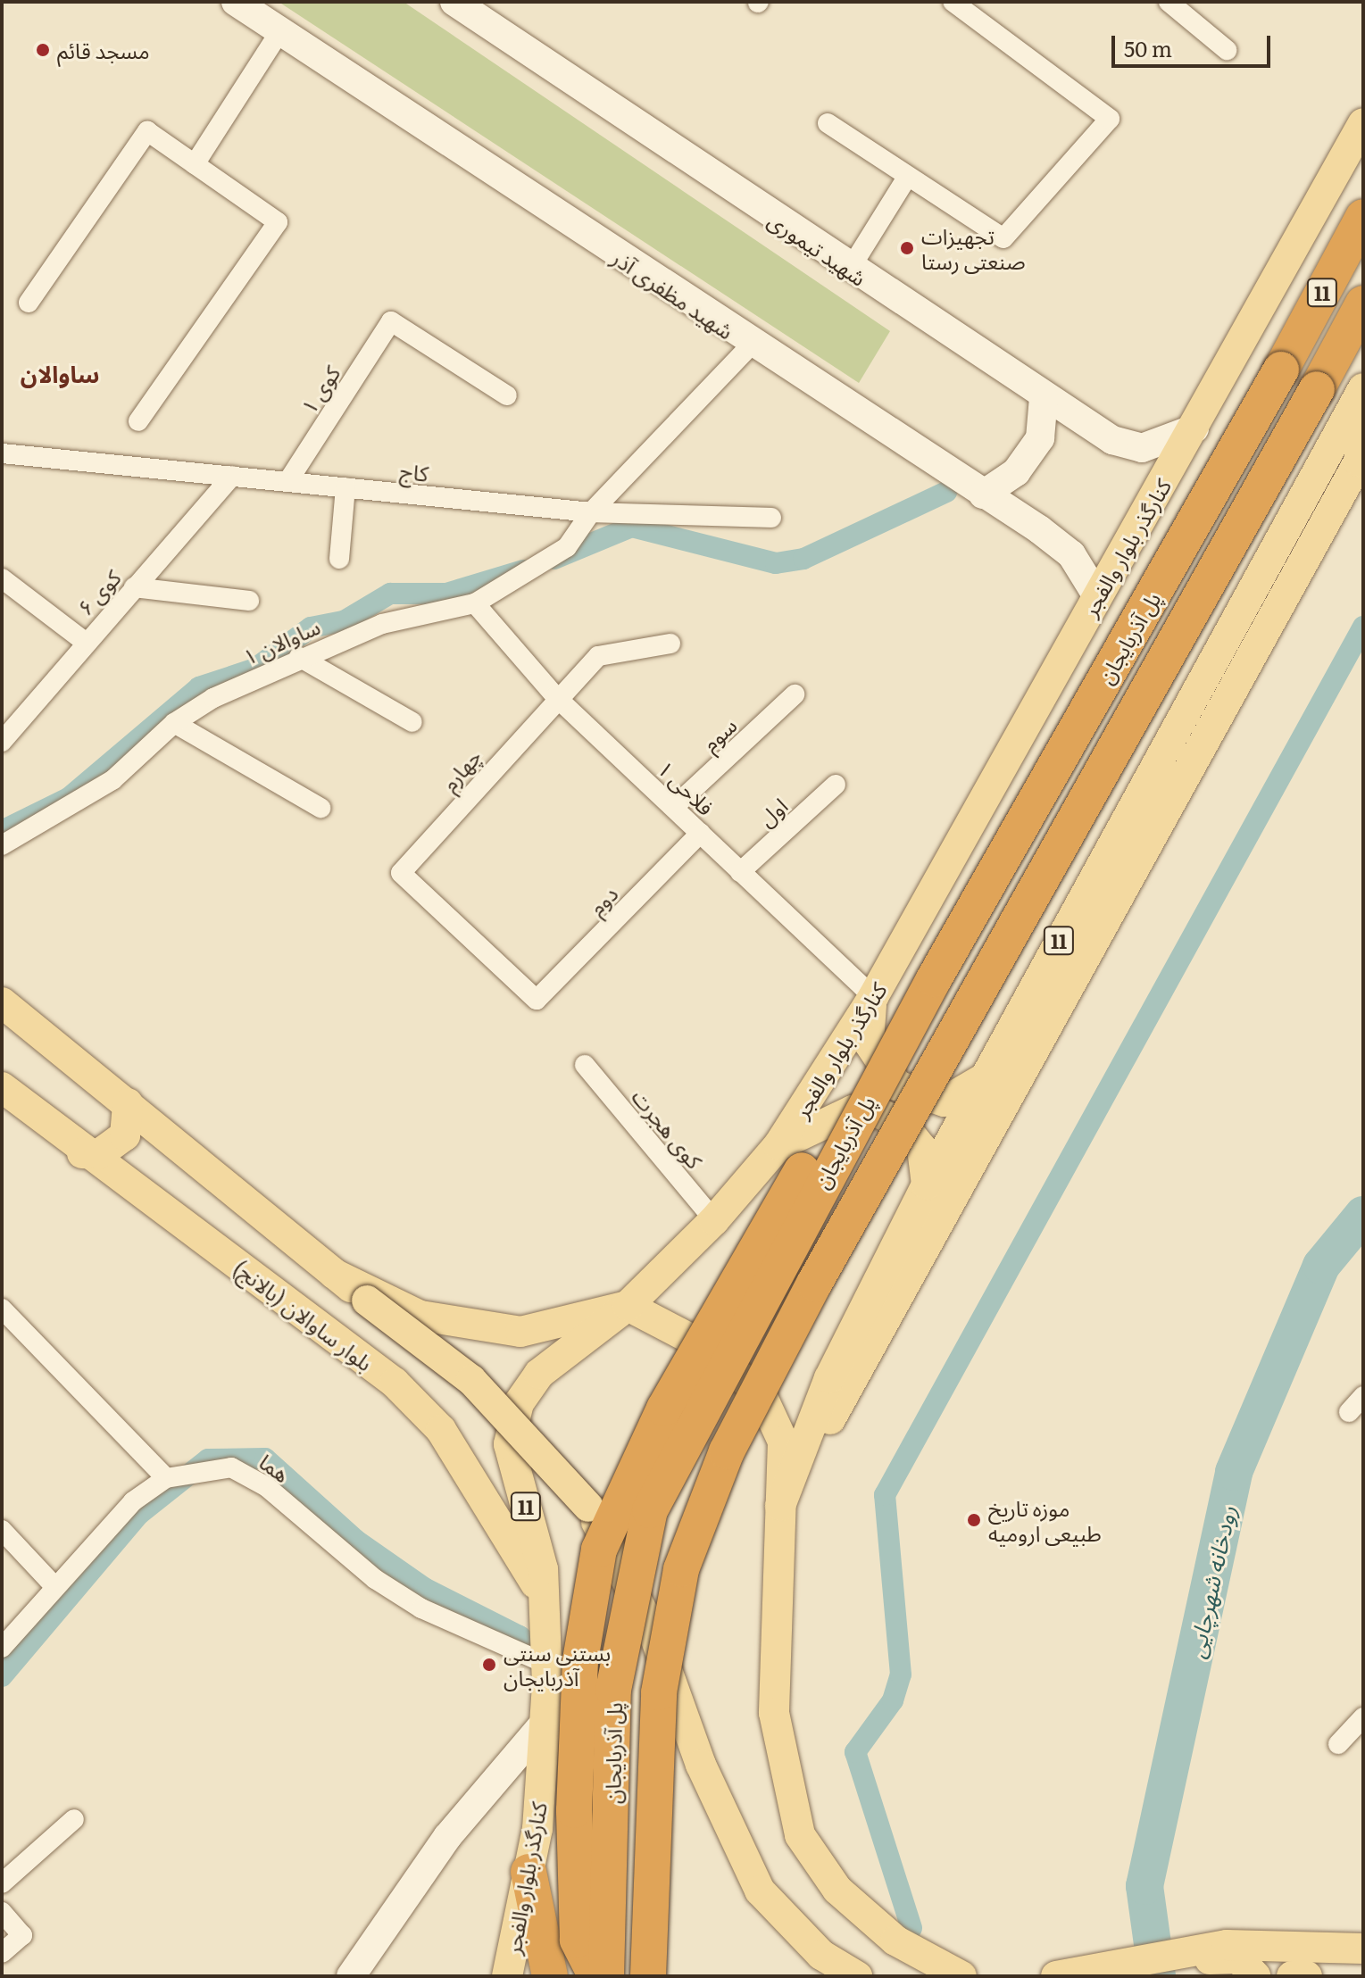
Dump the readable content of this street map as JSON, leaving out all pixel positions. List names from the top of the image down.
{
  "streets": {
    "highway": ["11", "پل آذربایجان"],
    "main road": [
      "شهید تیموری",
      "شهید مظفری آذر",
      "کنارگذر بلوار والفجر",
      "بلوار ساوالان (بالانج)"
    ],
    "street": [
      "کوی ۱",
      "کاج",
      "کوی ۶",
      "ساوالان ۱",
      "سوم",
      "چهارم",
      "فلاحی ۱",
      "اول",
      "دوم",
      "کوی هجرت",
      "هما"
    ]
  },
  "crossings": [
    ["شهید تیموری", "کنارگذر بلوار والفجر"],
    ["11", "کنارگذر بلوار والفجر"],
    ["شهید مظفری آذر", "کنارگذر بلوار والفجر"],
    ["کوی ۱", "کاج"],
    ["کاج", "کوی ۶"],
    ["کاج", "ساوالان ۱"],
    ["کنارگذر بلوار والفجر", "فلاحی ۱"],
    ["کنارگذر بلوار والفجر", "کوی هجرت"],
    ["کنارگذر بلوار والفجر", "بلوار ساوالان (بالانج)"],
    ["کنارگذر بلوار والفجر", "هما"],
    ["ساوالان ۱", "فلاحی ۱"],
    ["سوم", "فلاحی ۱"],
    ["چهارم", "فلاحی ۱"],
    ["چهارم", "دوم"],
    ["فلاحی ۱", "اول"],
    ["فلاحی ۱", "دوم"]
  ],
  "districts": ["ساوالان"],
  "water": ["رودخانه شهرچایی"],
  "places": [
    "مسجد قائم",
    "تجهیزات صنعتی رستا",
    "موزه تاریخ طبیعی ارومیه",
    "بستنی سنتی آذربایجان"
  ],
  "scale_bar": "50 m"
}
